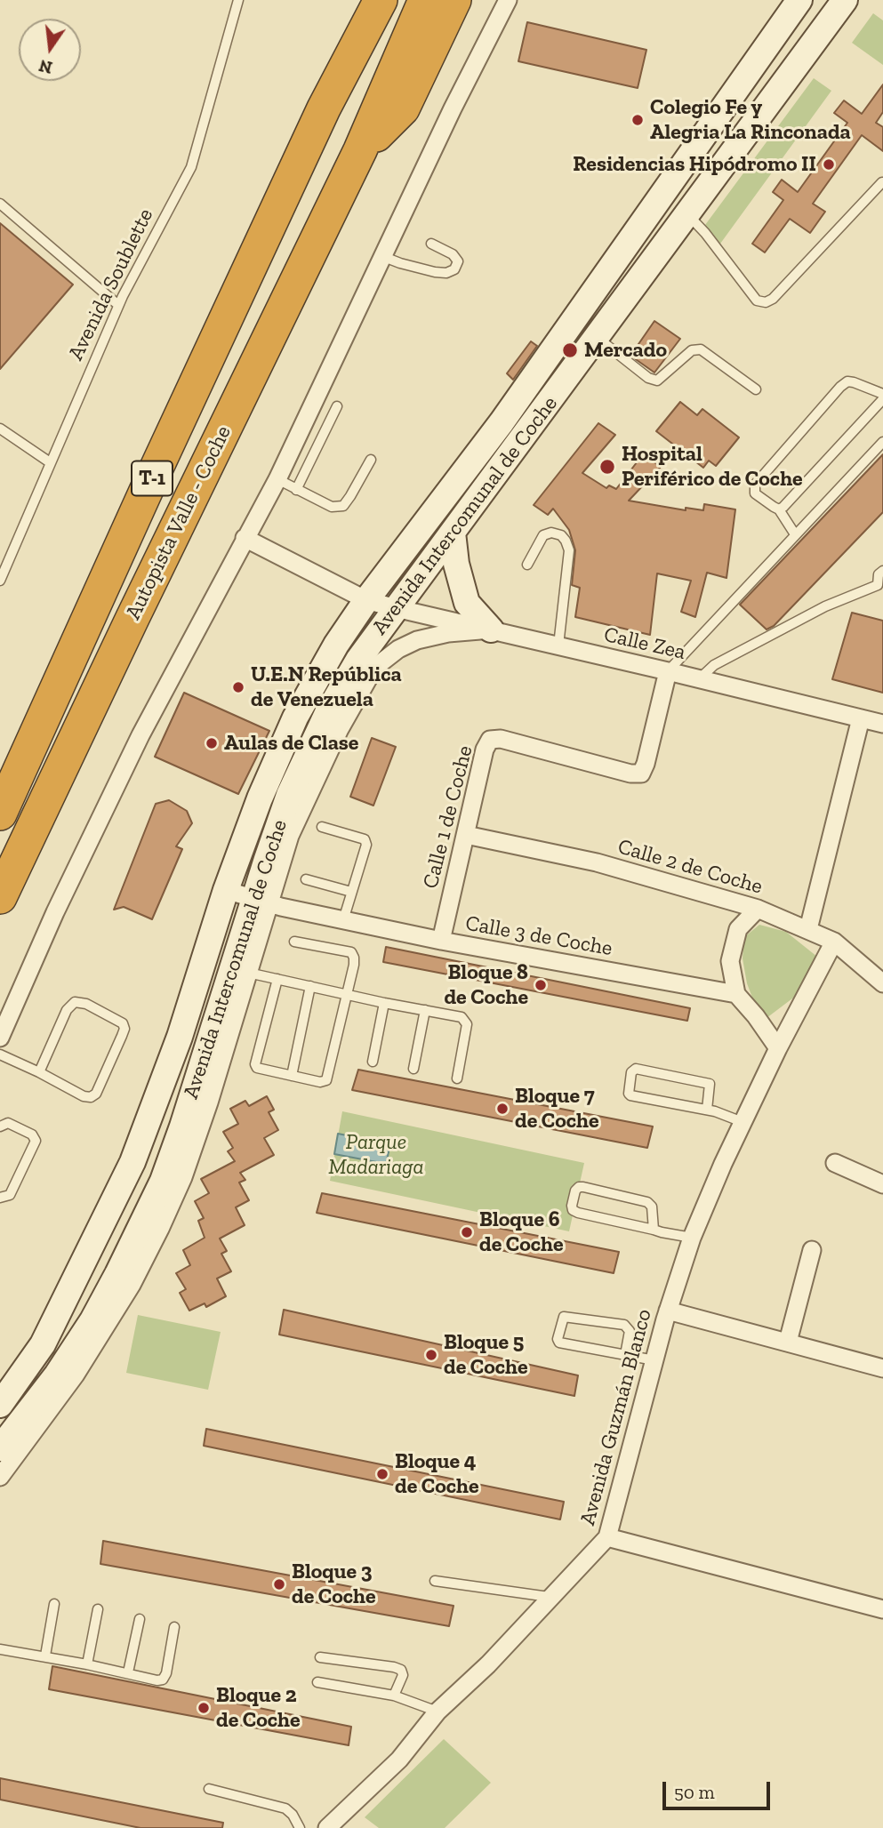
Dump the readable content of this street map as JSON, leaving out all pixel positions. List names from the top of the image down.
{
  "streets": {
    "highway": ["T-1", "Autopista Valle - Coche"],
    "main road": ["Avenida Intercomunal de Coche"],
    "street": [
      "Calle Zea",
      "Calle 1 de Coche",
      "Calle 2 de Coche",
      "Calle 3 de Coche",
      "Avenida Guzmán Blanco"
    ],
    "lane": ["Avenida Soublette"]
  },
  "crossings": [
    ["T-1", "Autopista Valle - Coche"],
    ["Avenida Intercomunal de Coche", "Calle Zea"],
    ["Avenida Intercomunal de Coche", "Calle 3 de Coche"],
    ["Calle Zea", "Calle 1 de Coche"],
    ["Calle 1 de Coche", "Calle 2 de Coche"],
    ["Calle 1 de Coche", "Calle 3 de Coche"],
    ["Calle 2 de Coche", "Avenida Guzmán Blanco"]
  ],
  "parks": ["Parque Madariaga"],
  "places": [
    "Colegio Fe y Alegria La Rinconada",
    "Residencias Hipódromo II",
    "Mercado",
    "Hospital Periférico de Coche",
    "U.E.N República de Venezuela",
    "Aulas de Clase",
    "Bloque 8 de Coche",
    "Bloque 7 de Coche",
    "Bloque 6 de Coche",
    "Bloque 5 de Coche",
    "Bloque 4 de Coche",
    "Bloque 3 de Coche",
    "Bloque 2 de Coche"
  ],
  "scale_bar": "50 m",
  "north": "bottom"
}
